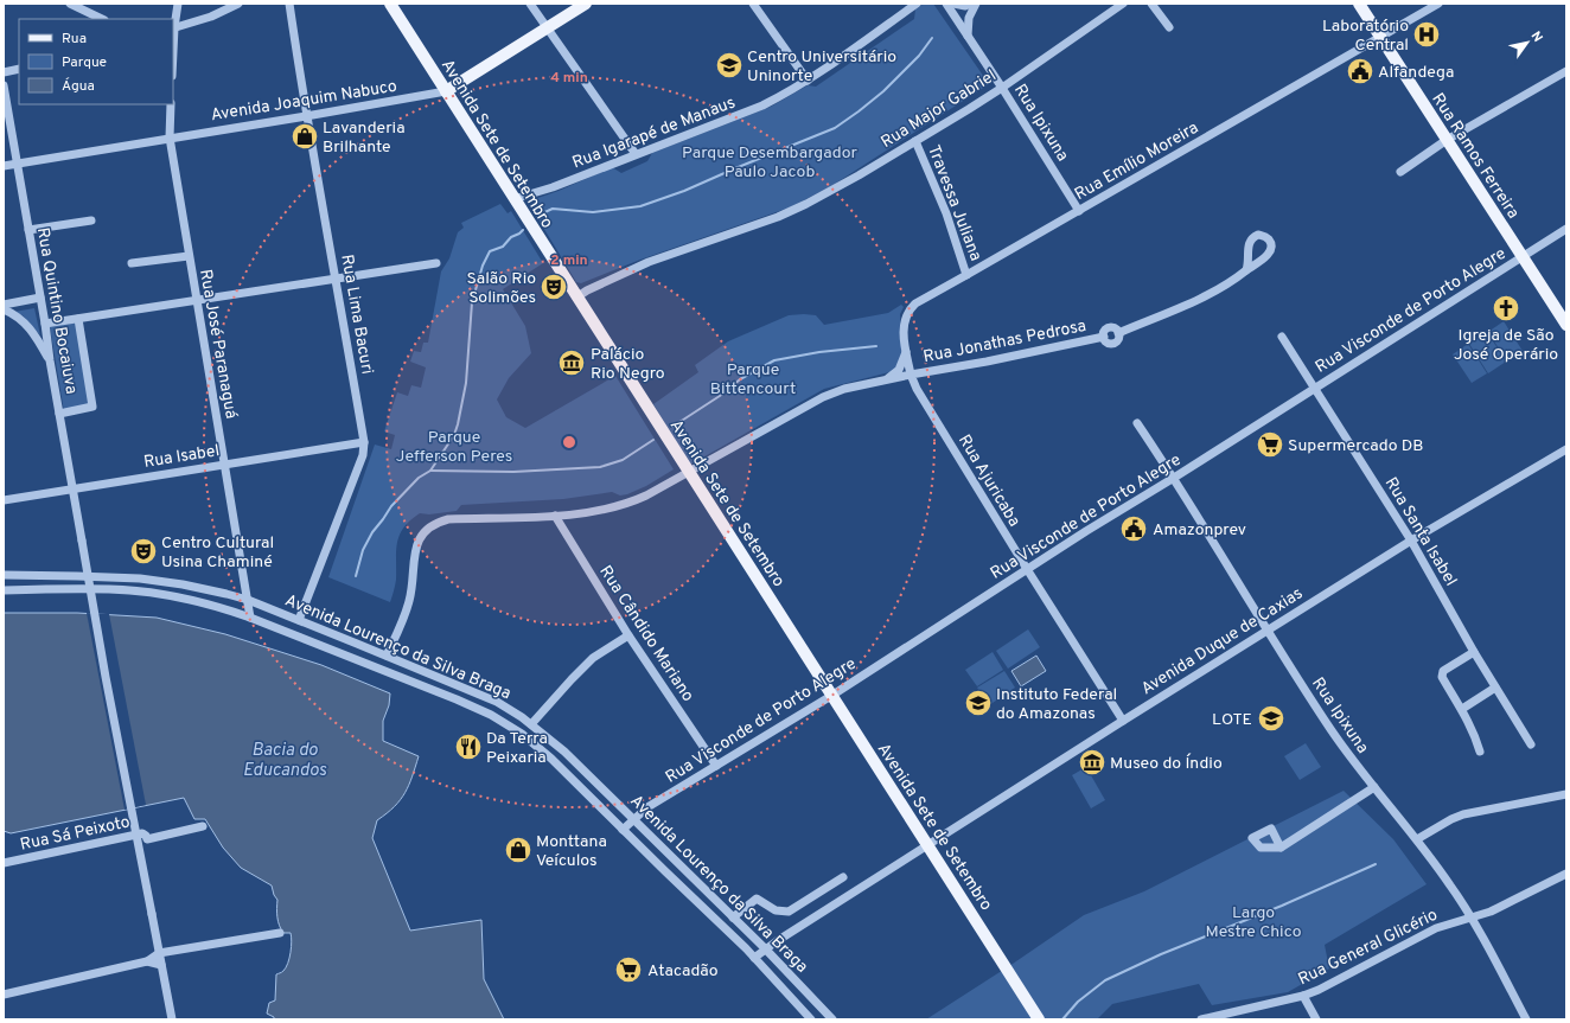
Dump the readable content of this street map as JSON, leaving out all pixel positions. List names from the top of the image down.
{
  "streets": {
    "main road": ["Avenida Joaquim Nabuco", "Avenida Sete de Setembro", "Rua Ramos Ferreira"],
    "street": [
      "Rua Major Gabriel",
      "Rua Ipixuna",
      "Rua Igarapé de Manaus",
      "Rua Emílio Moreira",
      "Travessa Juliana",
      "Rua Visconde de Porto Alegre",
      "Rua Quintino Bocaiuva",
      "Rua Lima Bacuri",
      "Rua Jonathas Pedrosa",
      "Rua José Paranaguá",
      "Rua Isabel",
      "Rua Ajuricaba",
      "Rua Santa Isabel",
      "Rua Cândido Mariano",
      "Avenida Duque de Caxias",
      "Avenida Lourenço da Silva Braga",
      "Rua Sá Peixoto",
      "Rua General Glicério"
    ]
  },
  "crossings": [
    ["Avenida Joaquim Nabuco", "Avenida Sete de Setembro"],
    ["Avenida Joaquim Nabuco", "Rua Quintino Bocaiuva"],
    ["Avenida Joaquim Nabuco", "Rua Lima Bacuri"],
    ["Avenida Joaquim Nabuco", "Rua José Paranaguá"],
    ["Rua Major Gabriel", "Rua Ipixuna"],
    ["Rua Major Gabriel", "Avenida Sete de Setembro"],
    ["Rua Major Gabriel", "Travessa Juliana"],
    ["Rua Ipixuna", "Rua Emílio Moreira"],
    ["Rua Ipixuna", "Rua Visconde de Porto Alegre"],
    ["Rua Ipixuna", "Avenida Duque de Caxias"],
    ["Rua Ipixuna", "Rua General Glicério"],
    ["Rua Igarapé de Manaus", "Avenida Sete de Setembro"],
    ["Avenida Sete de Setembro", "Rua Visconde de Porto Alegre"],
    ["Avenida Sete de Setembro", "Rua Jonathas Pedrosa"],
    ["Avenida Sete de Setembro", "Avenida Duque de Caxias"],
    ["Rua Ramos Ferreira", "Rua Emílio Moreira"],
    ["Rua Ramos Ferreira", "Rua Visconde de Porto Alegre"],
    ["Rua Emílio Moreira", "Travessa Juliana"],
    ["Rua Emílio Moreira", "Rua Jonathas Pedrosa"],
    ["Rua Emílio Moreira", "Rua Ajuricaba"],
    ["Rua Visconde de Porto Alegre", "Rua Ajuricaba"],
    ["Rua Visconde de Porto Alegre", "Rua Santa Isabel"],
    ["Rua Visconde de Porto Alegre", "Rua Cândido Mariano"],
    ["Rua Visconde de Porto Alegre", "Avenida Lourenço da Silva Braga"],
    ["Rua Quintino Bocaiuva", "Rua Isabel"],
    ["Rua Lima Bacuri", "Rua Isabel"],
    ["Rua Lima Bacuri", "Avenida Lourenço da Silva Braga"],
    ["Rua Jonathas Pedrosa", "Rua Ajuricaba"],
    ["Rua Jonathas Pedrosa", "Rua Cândido Mariano"],
    ["Rua Jonathas Pedrosa", "Avenida Lourenço da Silva Braga"],
    ["Rua José Paranaguá", "Rua Isabel"],
    ["Rua José Paranaguá", "Avenida Lourenço da Silva Braga"],
    ["Rua Ajuricaba", "Avenida Duque de Caxias"],
    ["Rua Santa Isabel", "Avenida Duque de Caxias"],
    ["Avenida Duque de Caxias", "Avenida Lourenço da Silva Braga"]
  ],
  "water": ["Bacia do Educandos"],
  "parks": [
    "Parque Desembargador Paulo Jacob",
    "Parque Bittencourt",
    "Parque Jefferson Peres",
    "Largo Mestre Chico"
  ],
  "places": {
    "hospital": ["Laboratório Central"],
    "school or university": ["Centro Universitário Uninorte", "Instituto Federal do Amazonas", "LOTE"],
    "public building": ["Alfandega", "Amazonprev"],
    "shop": ["Lavanderia Brilhante", "Monttana Veículos"],
    "theatre": ["Salão Rio Solimões", "Centro Cultural Usina Chaminé"],
    "church": ["Igreja de São José Operário"],
    "museum": ["Palácio Rio Negro", "Museo do Índio"],
    "supermarket": ["Supermercado DB", "Atacadão"],
    "restaurant": ["Da Terra Peixaria"]
  },
  "legend": ["Rua", "Parque", "Água"],
  "north": "top right",
  "rings": ["4 min", "2 min"]
}
